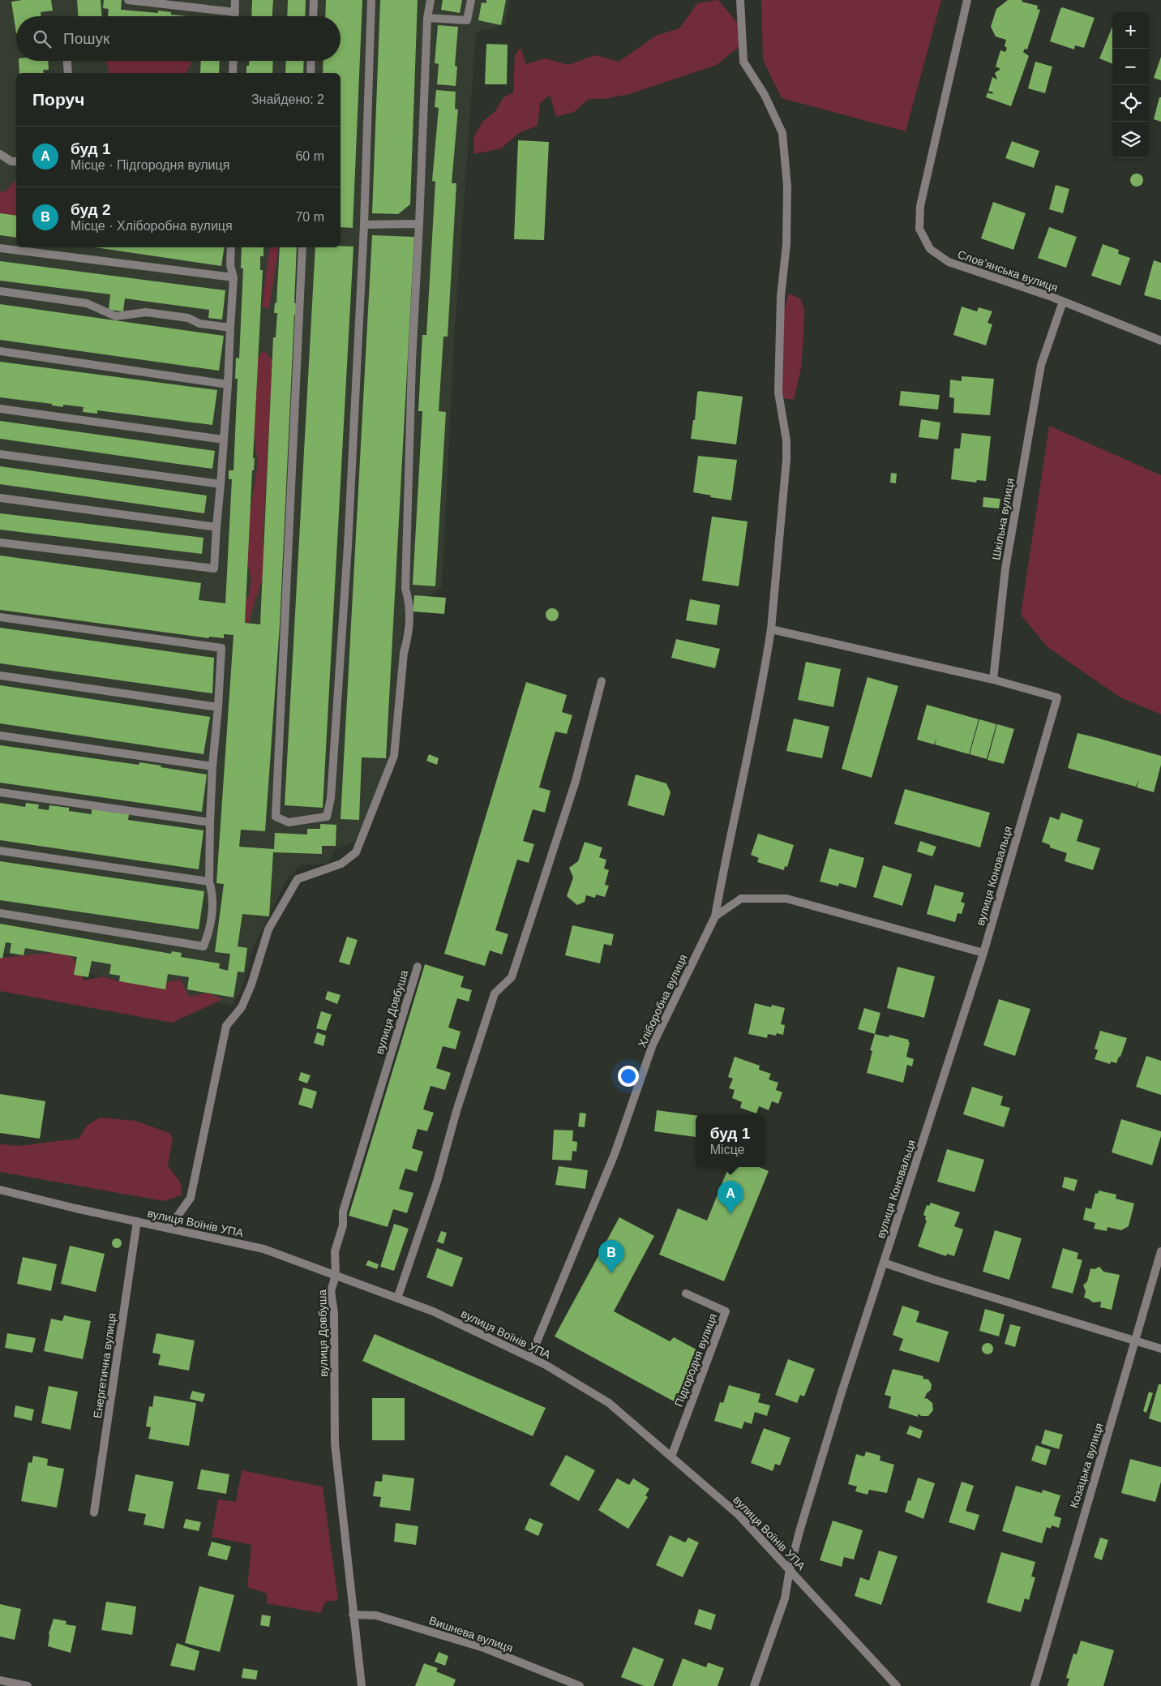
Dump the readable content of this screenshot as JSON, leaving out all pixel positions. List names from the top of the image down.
{
  "streets": {
    "street": [
      "Словʼянська вулиця",
      "Шкільна вулиця",
      "вулиця Коновальця",
      "Хліборобна вулиця",
      "вулиця Довбуша",
      "вулиця Воїнів УПА",
      "Підгородня вулиця",
      "Енергетична вулиця",
      "Козацька вулиця",
      "Вишнева вулиця"
    ]
  },
  "crossings": [
    ["Словʼянська вулиця", "Шкільна вулиця"],
    ["Шкільна вулиця", "вулиця Коновальця"],
    ["вулиця Коновальця", "Хліборобна вулиця"],
    ["вулиця Коновальця", "вулиця Воїнів УПА"],
    ["Хліборобна вулиця", "вулиця Воїнів УПА"],
    ["вулиця Довбуша", "вулиця Воїнів УПА"],
    ["вулиця Довбуша", "Вишнева вулиця"],
    ["вулиця Воїнів УПА", "Підгородня вулиця"],
    ["вулиця Воїнів УПА", "Енергетична вулиця"]
  ],
  "page": {
    "map_buttons": ["+", "−"],
    "search": "Пошук",
    "heading": ["Поруч", "Знайдено: 2"],
    "list": [
      {
        "mark": "A",
        "name": "буд 1",
        "note": "Місце · Підгородня вулиця",
        "value": "60 m"
      },
      {
        "mark": "B",
        "name": "буд 2",
        "note": "Місце · Хліборобна вулиця",
        "value": "70 m"
      }
    ],
    "popup": ["буд 1", "Місце"],
    "pins": ["A", "B"]
  }
}
